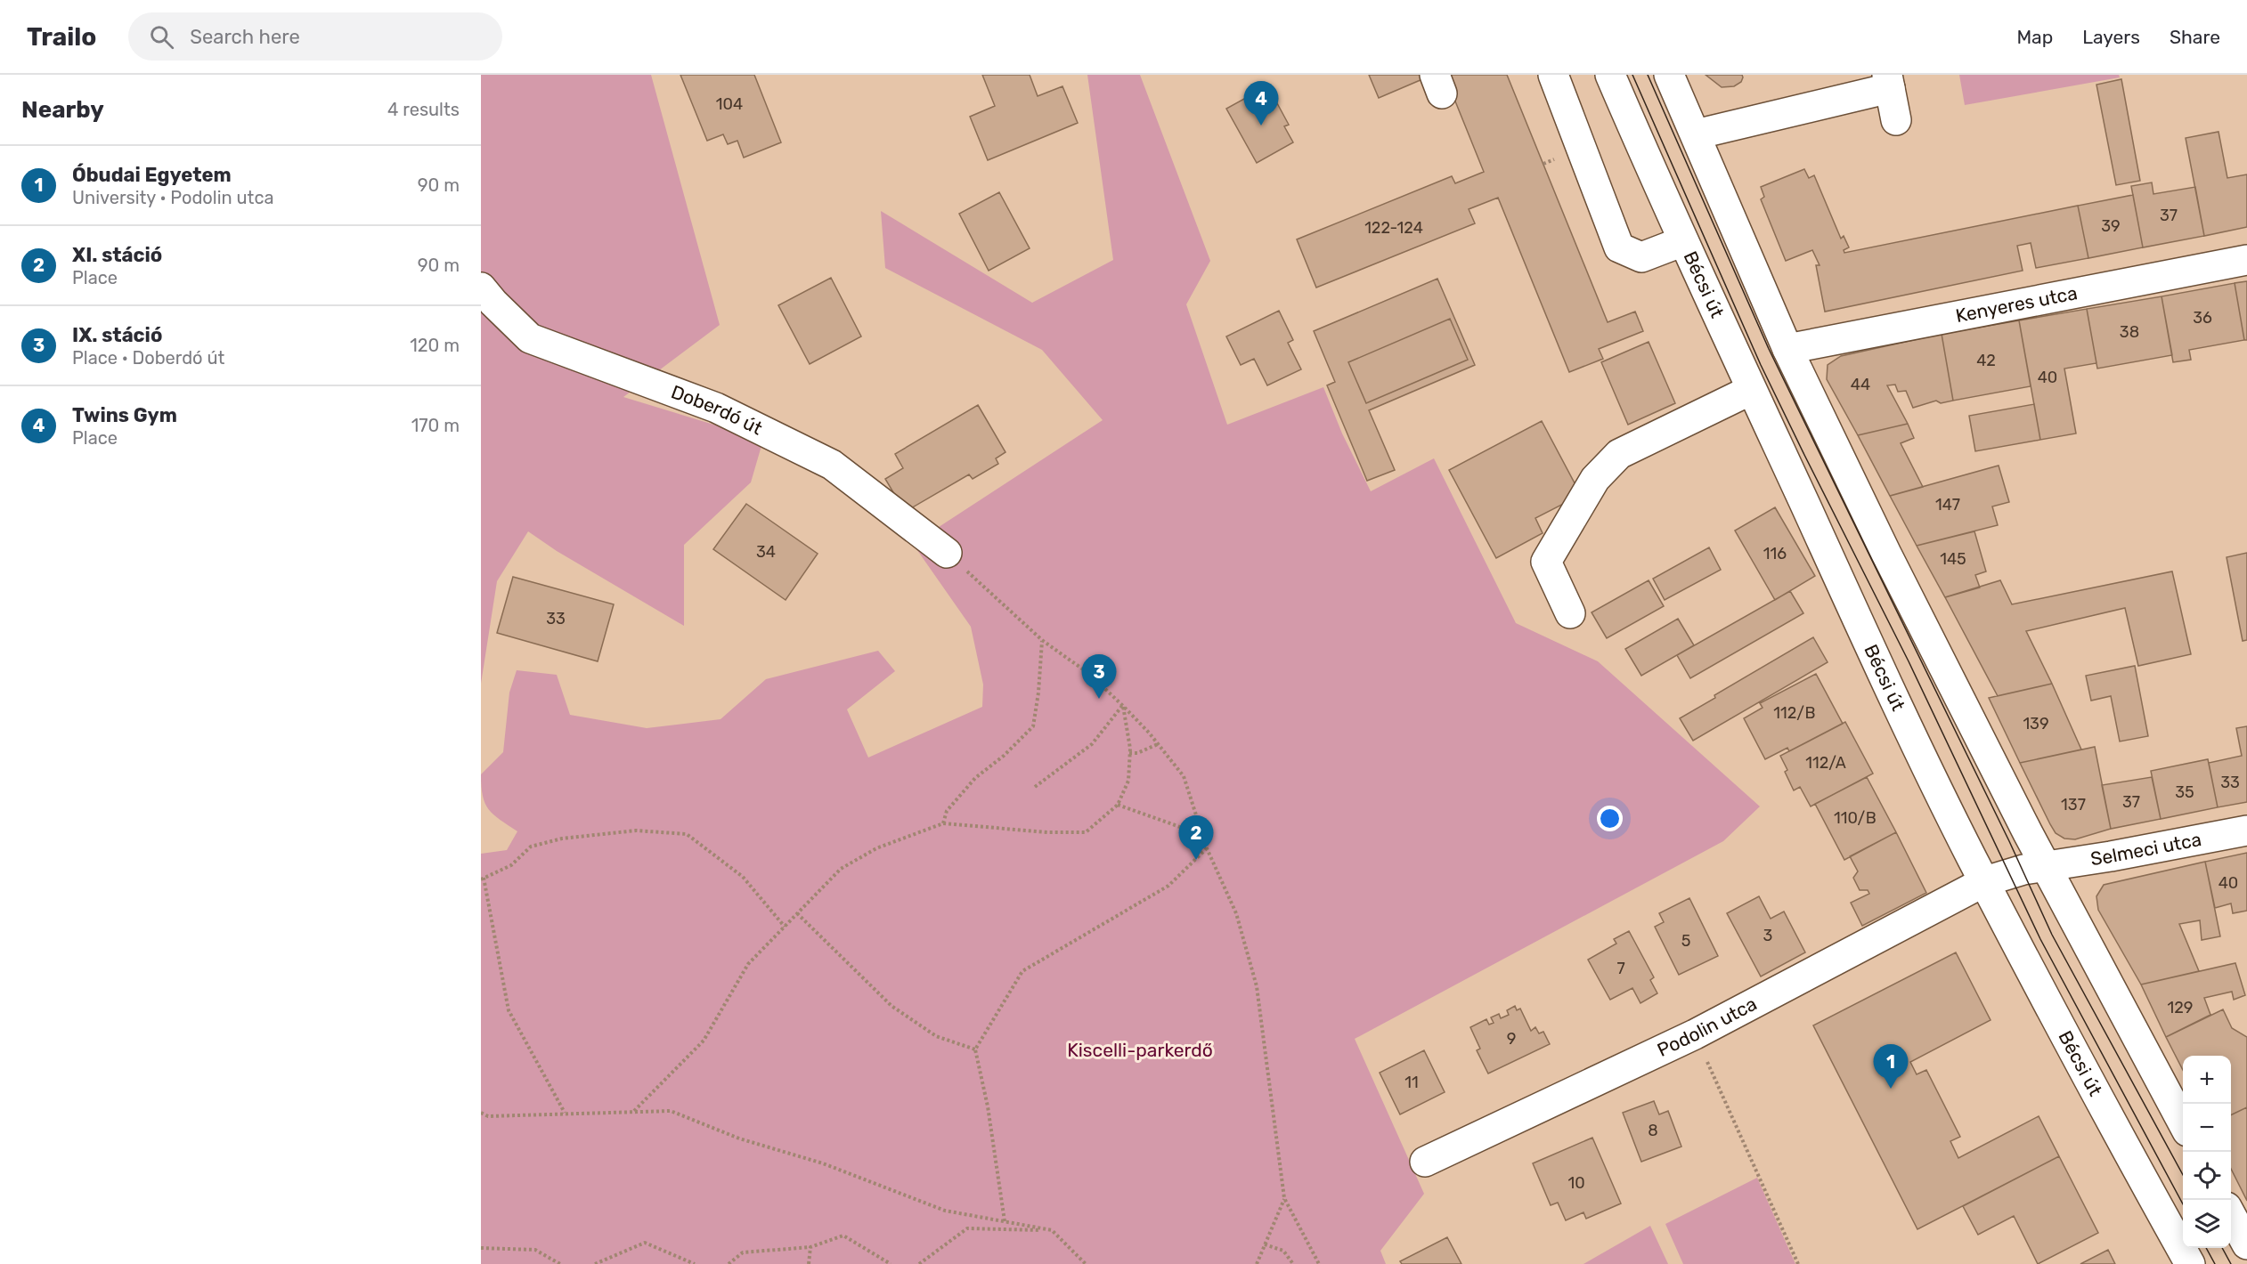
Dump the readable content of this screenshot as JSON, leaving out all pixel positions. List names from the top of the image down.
{
  "streets": {
    "main road": [
      "Bécsi út",
      "Kenyeres utca",
      "Doberdó út",
      "Selmeci utca",
      "Podolin utca"
    ]
  },
  "crossings": [
    ["Bécsi út", "Selmeci utca"],
    ["Bécsi út", "Podolin utca"],
    ["Selmeci utca", "Podolin utca"]
  ],
  "parks": ["Kiscelli-parkerdő"],
  "house_numbers": [
    "104",
    "37",
    "39",
    "122-124",
    "36",
    "38",
    "42",
    "40",
    "44",
    "147",
    "34",
    "116",
    "145",
    "33",
    "112/B",
    "139",
    "112/A",
    "33",
    "35",
    "37",
    "137",
    "110/B",
    "40",
    "3",
    "5",
    "7",
    "129",
    "9",
    "11",
    "8",
    "10"
  ],
  "page": {
    "header": "Trailo",
    "search": "Search here",
    "nav": ["Map", "Layers", "Share"],
    "heading": ["Nearby", "4 results"],
    "pins": [
      "4",
      "3",
      "2",
      "1"
    ],
    "list": [
      {
        "mark": "1",
        "name": "Óbudai Egyetem",
        "note": "University · Podolin utca",
        "value": "90 m"
      },
      {
        "mark": "2",
        "name": "XI. stáció",
        "note": "Place",
        "value": "90 m"
      },
      {
        "mark": "3",
        "name": "IX. stáció",
        "note": "Place · Doberdó út",
        "value": "120 m"
      },
      {
        "mark": "4",
        "name": "Twins Gym",
        "note": "Place",
        "value": "170 m"
      }
    ],
    "map_buttons": ["+", "−"]
  }
}
